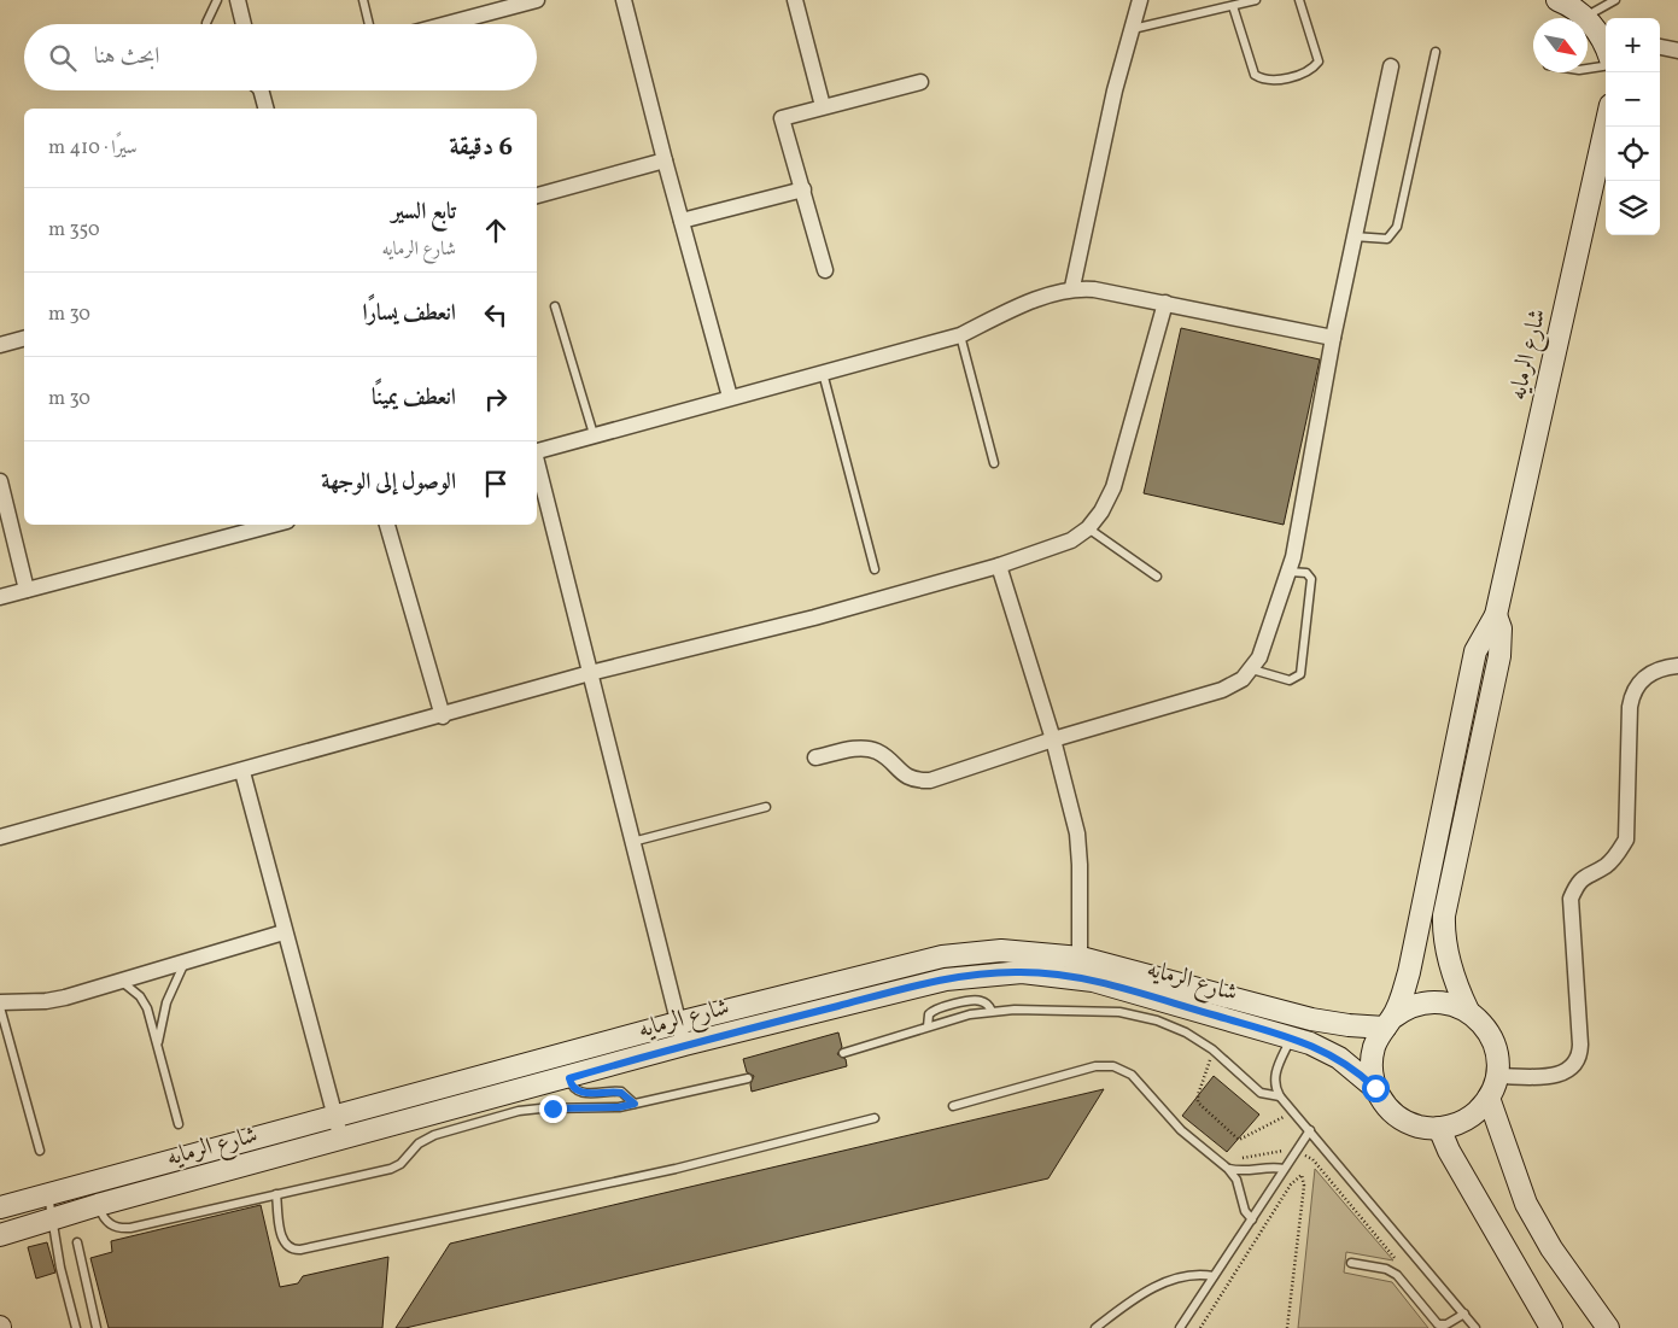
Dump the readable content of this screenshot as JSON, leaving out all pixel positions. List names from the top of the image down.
{
  "streets": {
    "street": ["شارع الرمايه"]
  },
  "north": "bottom right",
  "page": {
    "map_buttons": ["+", "−"],
    "search": "ابحث هنا",
    "heading": ["6 دقيقة", "سيرًا · 410 m"],
    "list": [
      ["تابع السير", "شارع الرمايه", "350 m"],
      ["انعطف يسارًا", "30 m"],
      ["انعطف يمينًا", "30 m"],
      "الوصول إلى الوجهة"
    ]
  }
}
